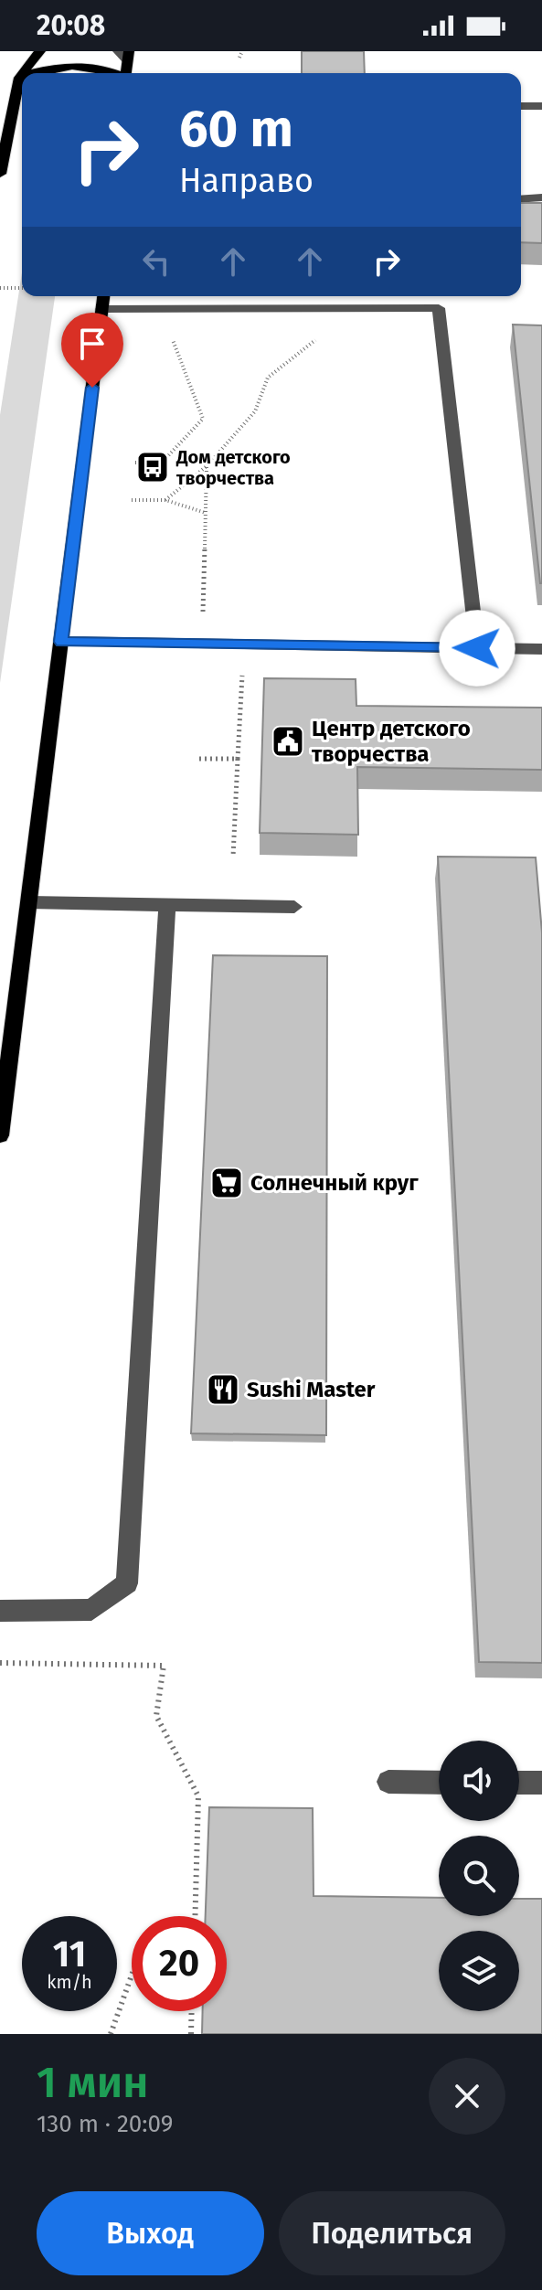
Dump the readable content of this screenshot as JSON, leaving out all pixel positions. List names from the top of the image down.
{
  "places": {
    "bus stop": ["Дом детского творчества"],
    "public building": ["Центр детского творчества"],
    "supermarket": ["Солнечный круг"],
    "restaurant": ["Sushi Master"]
  },
  "page": {
    "status": "20:08",
    "turn": ["60 m", "Направо"],
    "speed": "11 km/h",
    "limit": "20",
    "heading": ["1 мин", "130 m · 20:09"],
    "buttons": ["Выход", "Поделиться"]
  }
}
